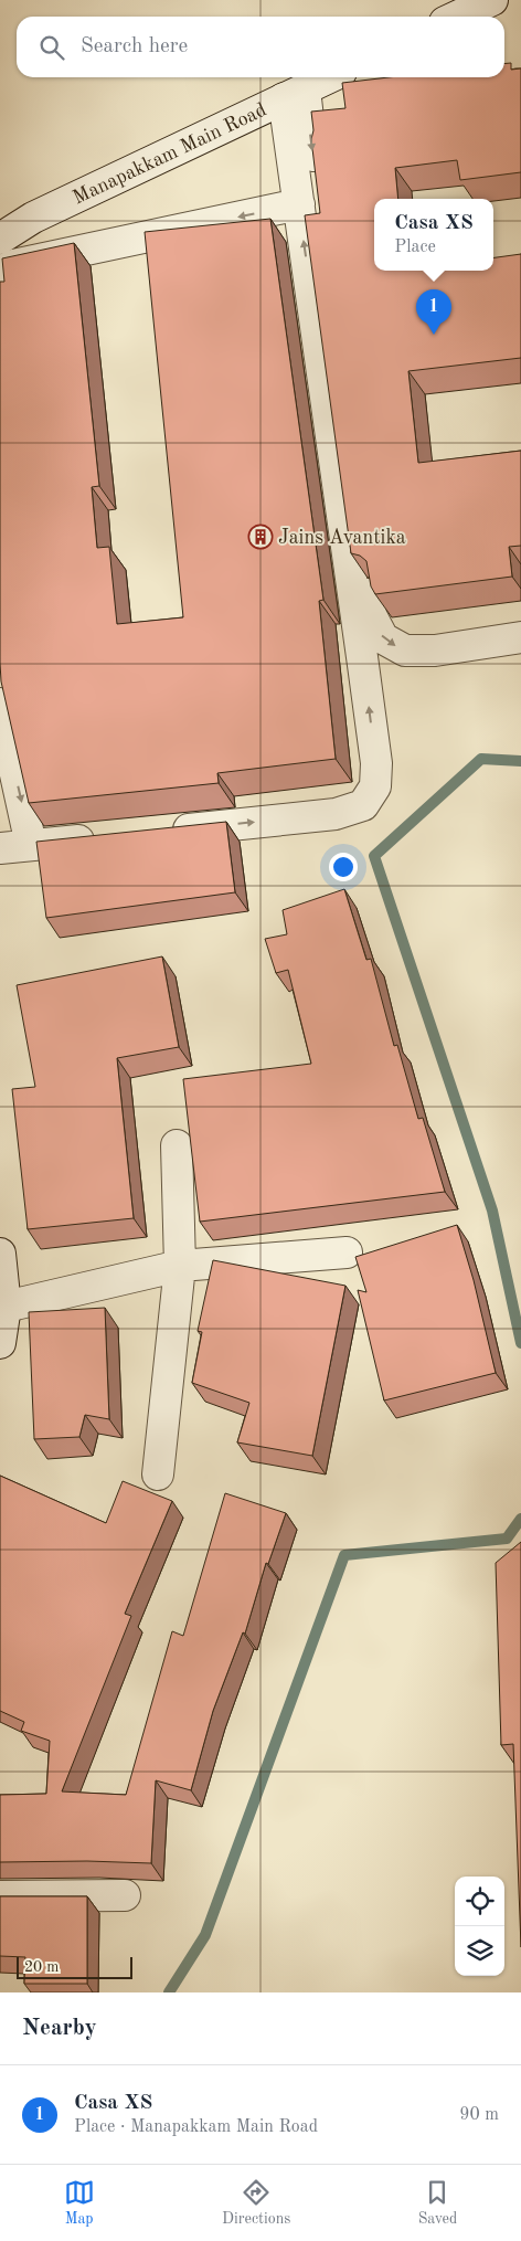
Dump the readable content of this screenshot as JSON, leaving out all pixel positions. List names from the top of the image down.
{
  "streets": {
    "street": ["Manapakkam Main Road"]
  },
  "places": {
    "building": ["Jains Avantika"]
  },
  "scale_bar": "20 m",
  "page": {
    "search": "Search here",
    "popup": ["Casa XS", "Place"],
    "pins": "1",
    "scale": "20 m",
    "heading": "Nearby",
    "list": [
      {
        "mark": "1",
        "name": "Casa XS",
        "note": "Place · Manapakkam Main Road",
        "value": "90 m"
      }
    ],
    "nav": ["Map", "Directions", "Saved"]
  }
}
